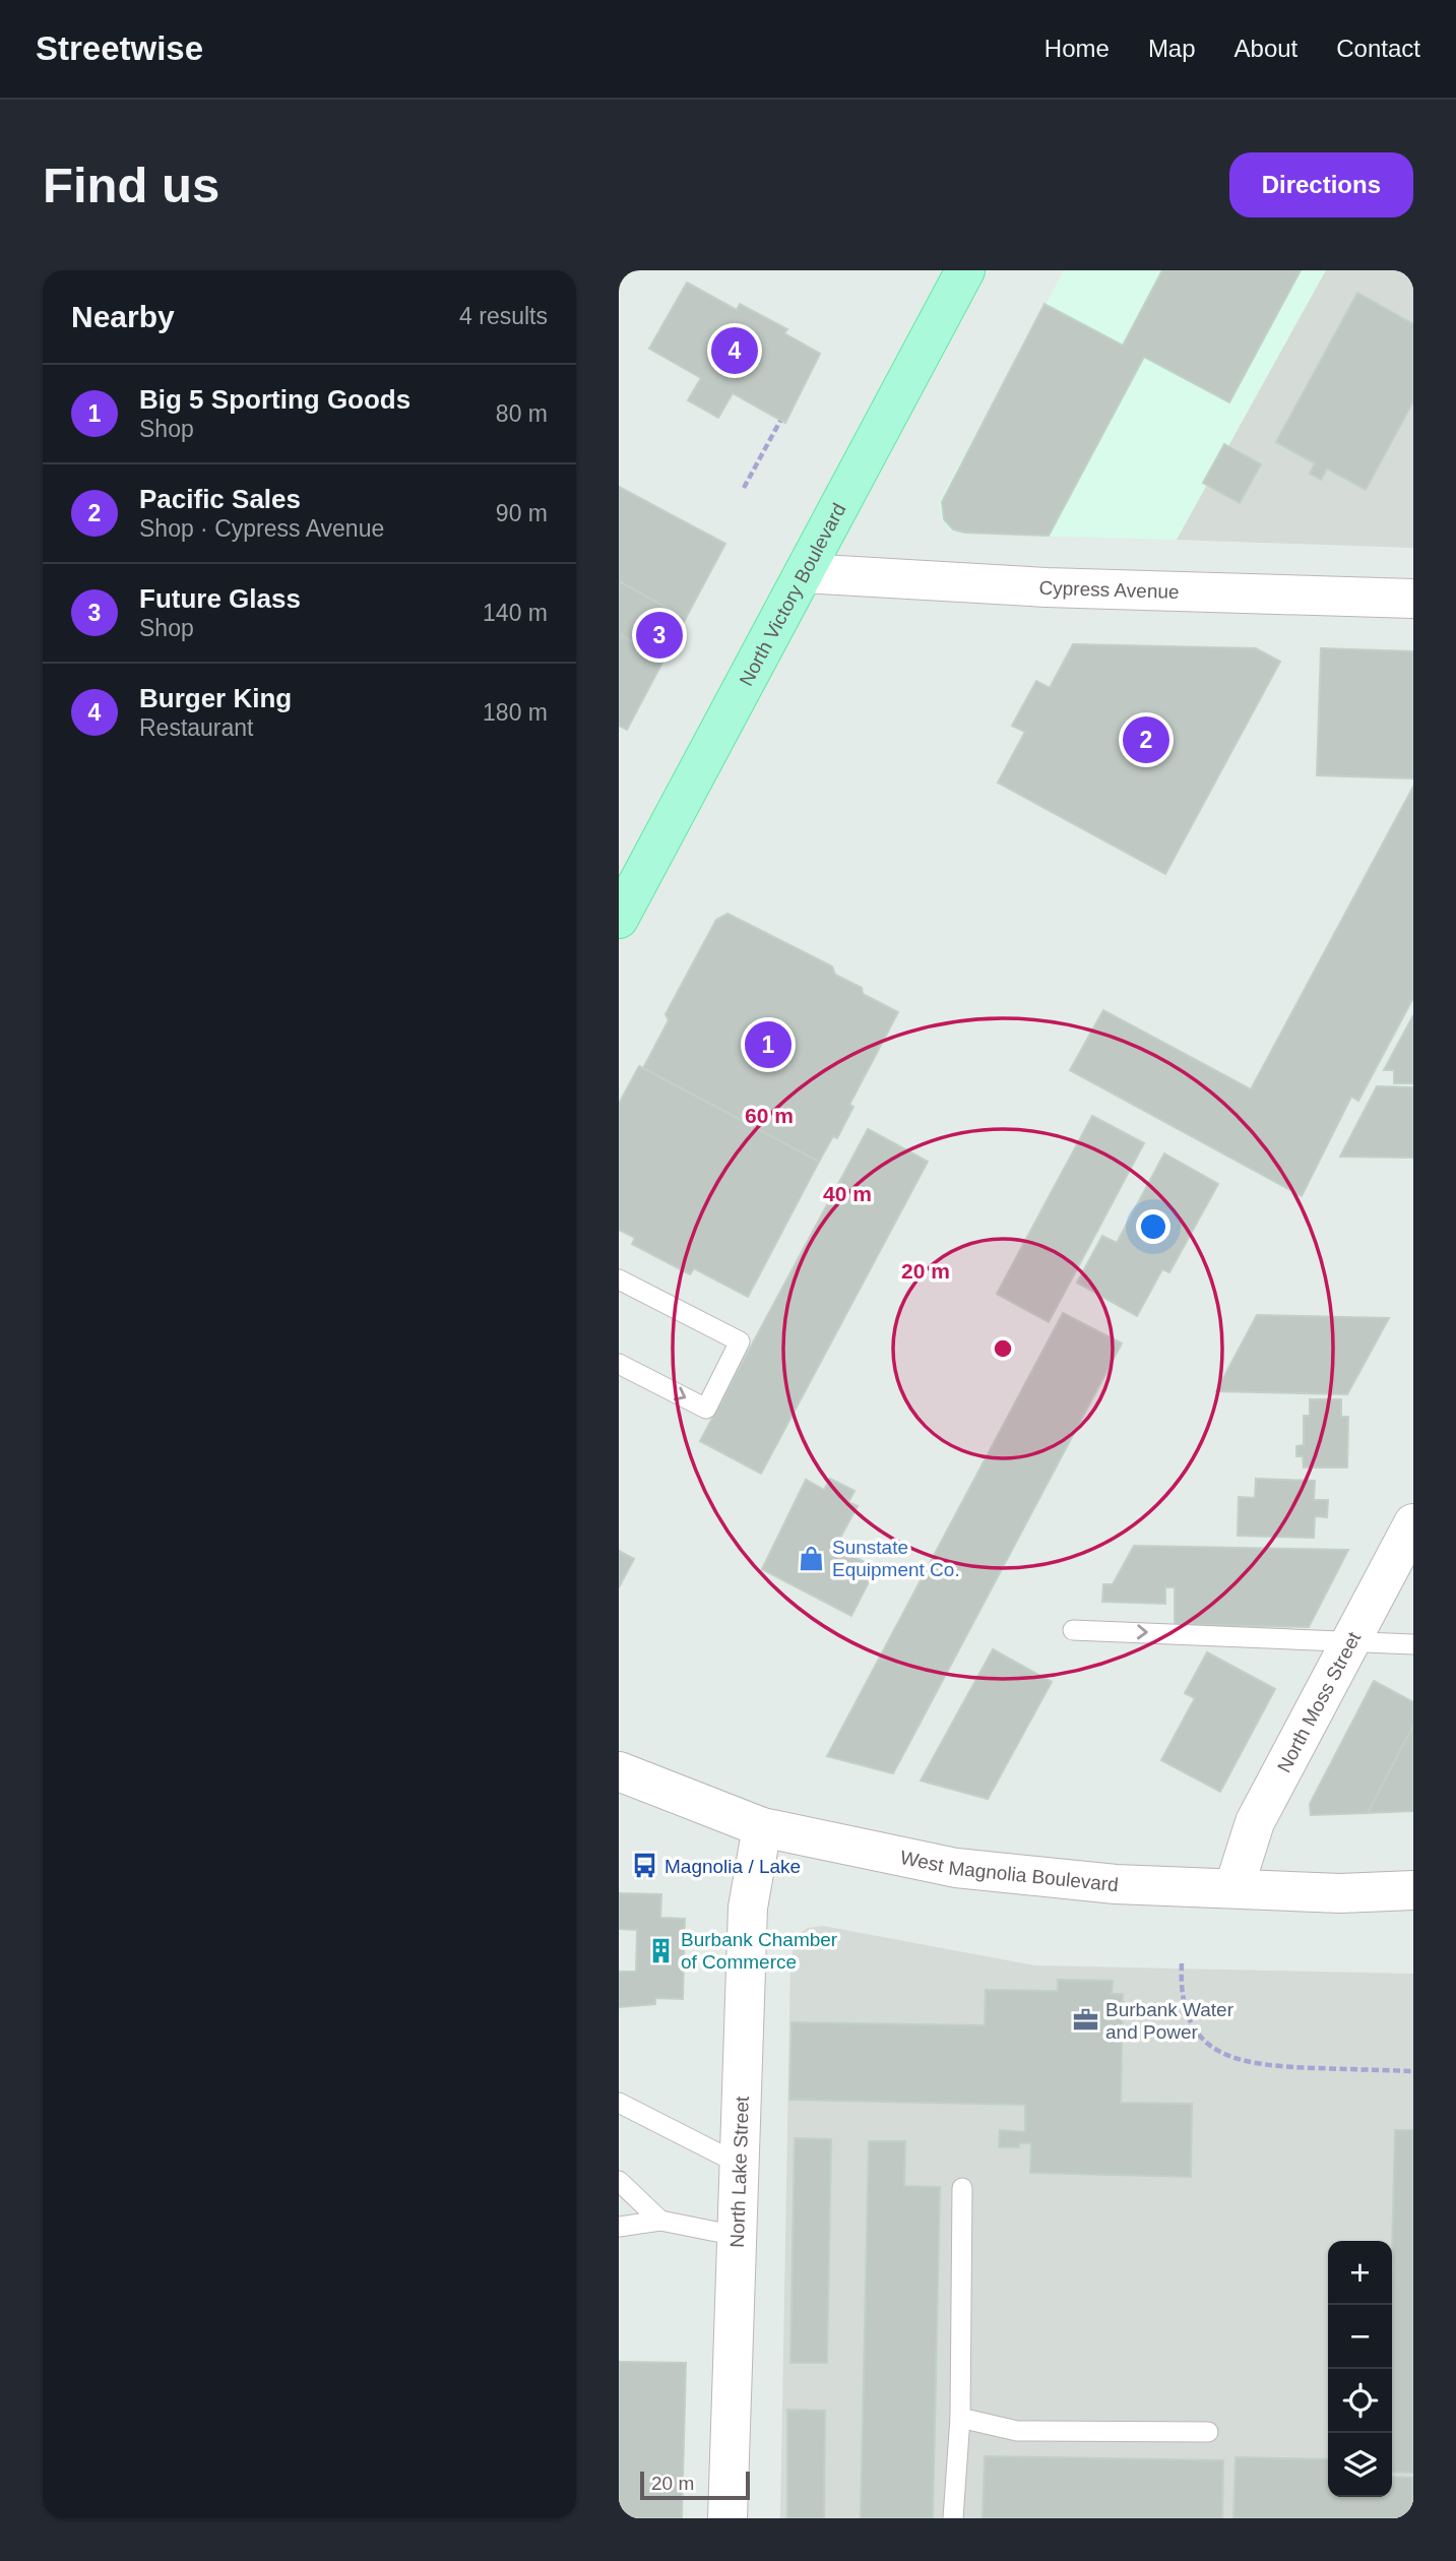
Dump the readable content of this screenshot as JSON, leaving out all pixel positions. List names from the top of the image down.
{
  "streets": {
    "main road": ["North Victory Boulevard"],
    "street": [
      "Cypress Avenue",
      "North Moss Street",
      "West Magnolia Boulevard",
      "North Lake Street"
    ]
  },
  "crossings": [
    ["Cypress Avenue", "North Victory Boulevard"],
    ["North Moss Street", "West Magnolia Boulevard"],
    ["West Magnolia Boulevard", "North Lake Street"]
  ],
  "places": {
    "shop": ["Sunstate Equipment Co."],
    "bus stop": ["Magnolia / Lake"],
    "building": ["Burbank Chamber of Commerce"],
    "office": ["Burbank Water and Power"]
  },
  "scale_bar": "20 m",
  "page": {
    "header": "Streetwise",
    "nav": [
      "Home",
      "Map",
      "About",
      "Contact"
    ],
    "buttons": "Directions",
    "title": "Find us",
    "heading": ["Nearby", "4 results"],
    "pins": [
      "4",
      "3",
      "2",
      "1"
    ],
    "list": [
      {
        "mark": "1",
        "name": "Big 5 Sporting Goods",
        "note": "Shop",
        "value": "80 m"
      },
      {
        "mark": "2",
        "name": "Pacific Sales",
        "note": "Shop · Cypress Avenue",
        "value": "90 m"
      },
      {
        "mark": "3",
        "name": "Future Glass",
        "note": "Shop",
        "value": "140 m"
      },
      {
        "mark": "4",
        "name": "Burger King",
        "note": "Restaurant",
        "value": "180 m"
      }
    ],
    "map_buttons": ["+", "−"],
    "scale": "20 m"
  },
  "rings": ["60 m", "40 m", "20 m"]
}
